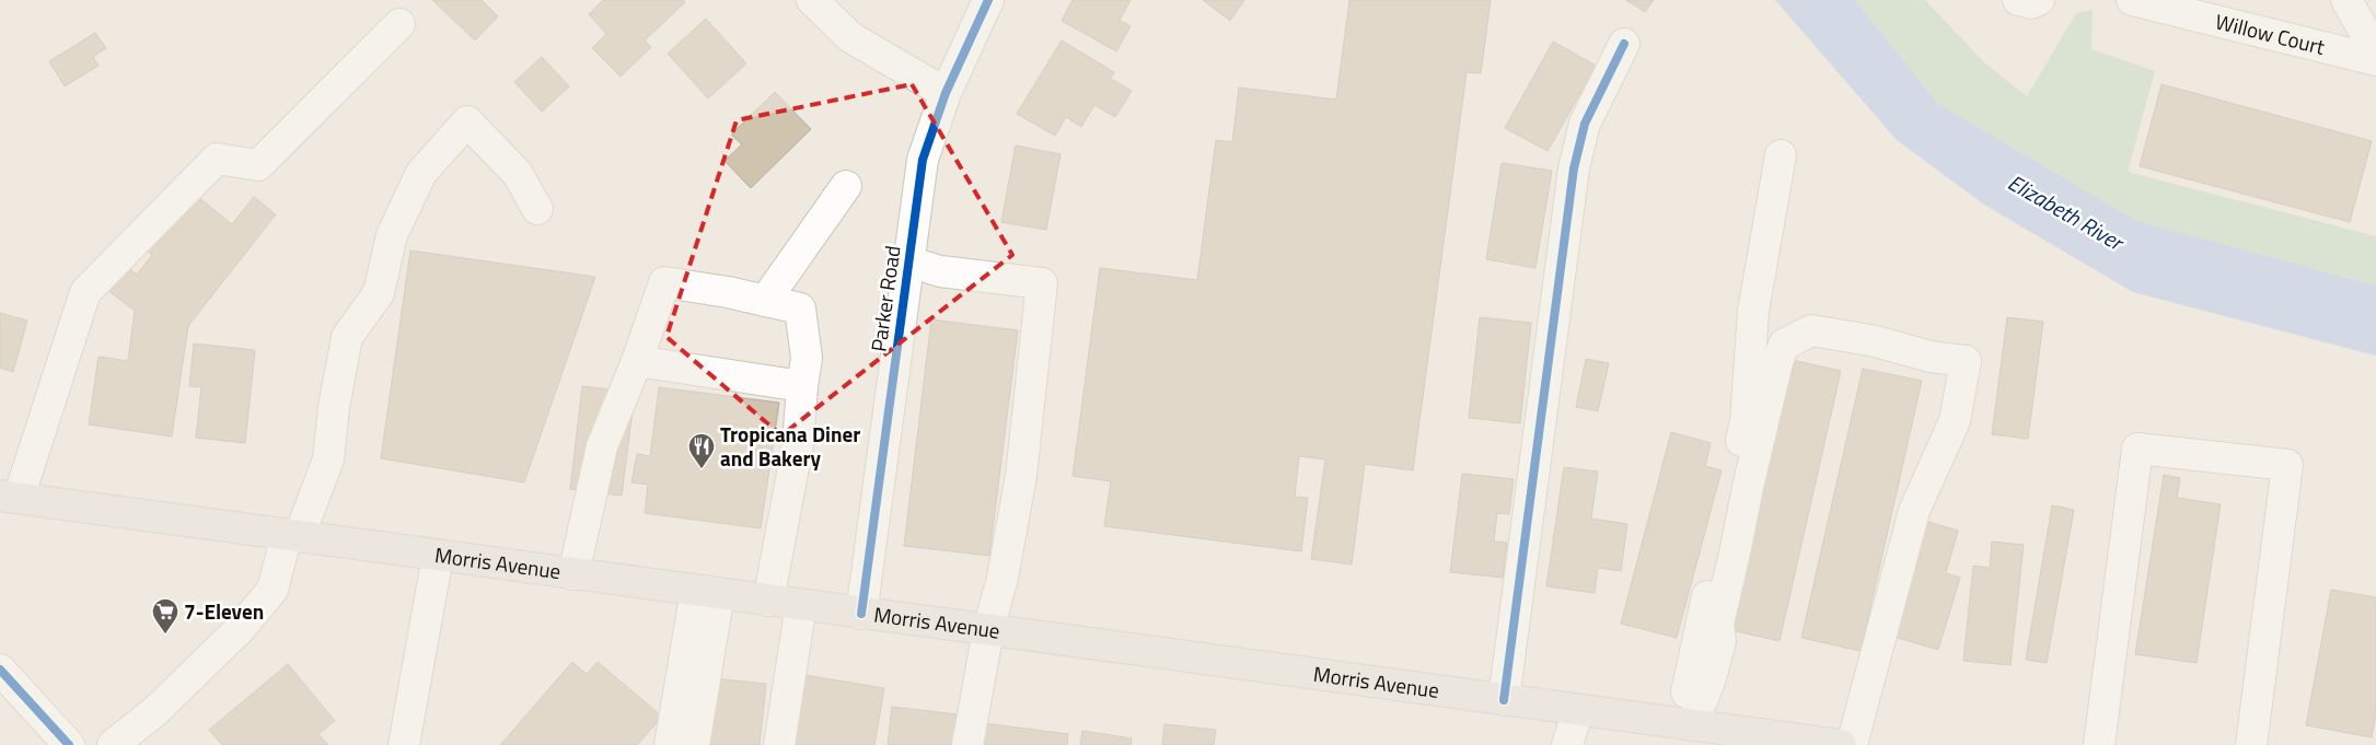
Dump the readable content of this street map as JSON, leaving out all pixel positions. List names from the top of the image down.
{
  "streets": {
    "main road": ["Morris Avenue"],
    "street": ["Willow Court", "Parker Road"]
  },
  "crossings": [
    ["Parker Road", "Morris Avenue"]
  ],
  "water": ["Elizabeth River"],
  "places": {
    "restaurant": ["Tropicana Diner and Bakery"],
    "supermarket": ["7-Eleven"]
  }
}
